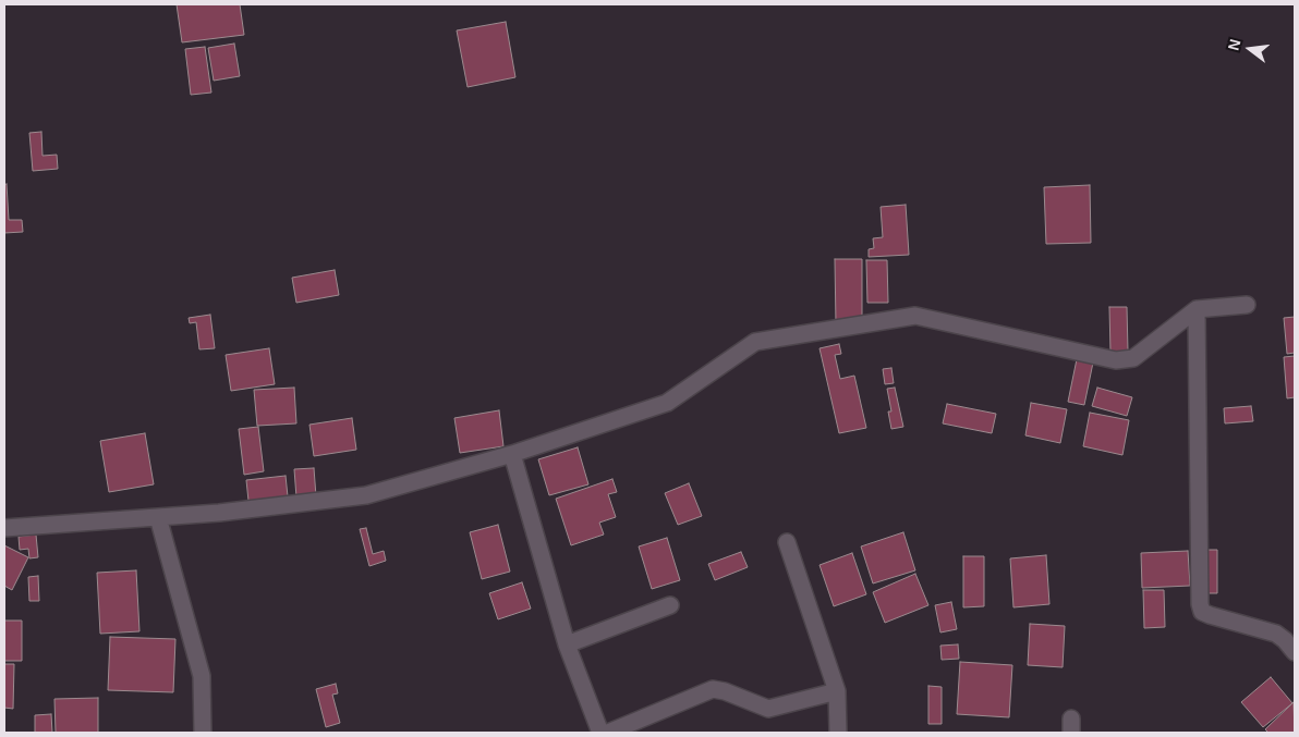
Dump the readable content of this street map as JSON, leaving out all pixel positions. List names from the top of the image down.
{
  "north": "left"
}
